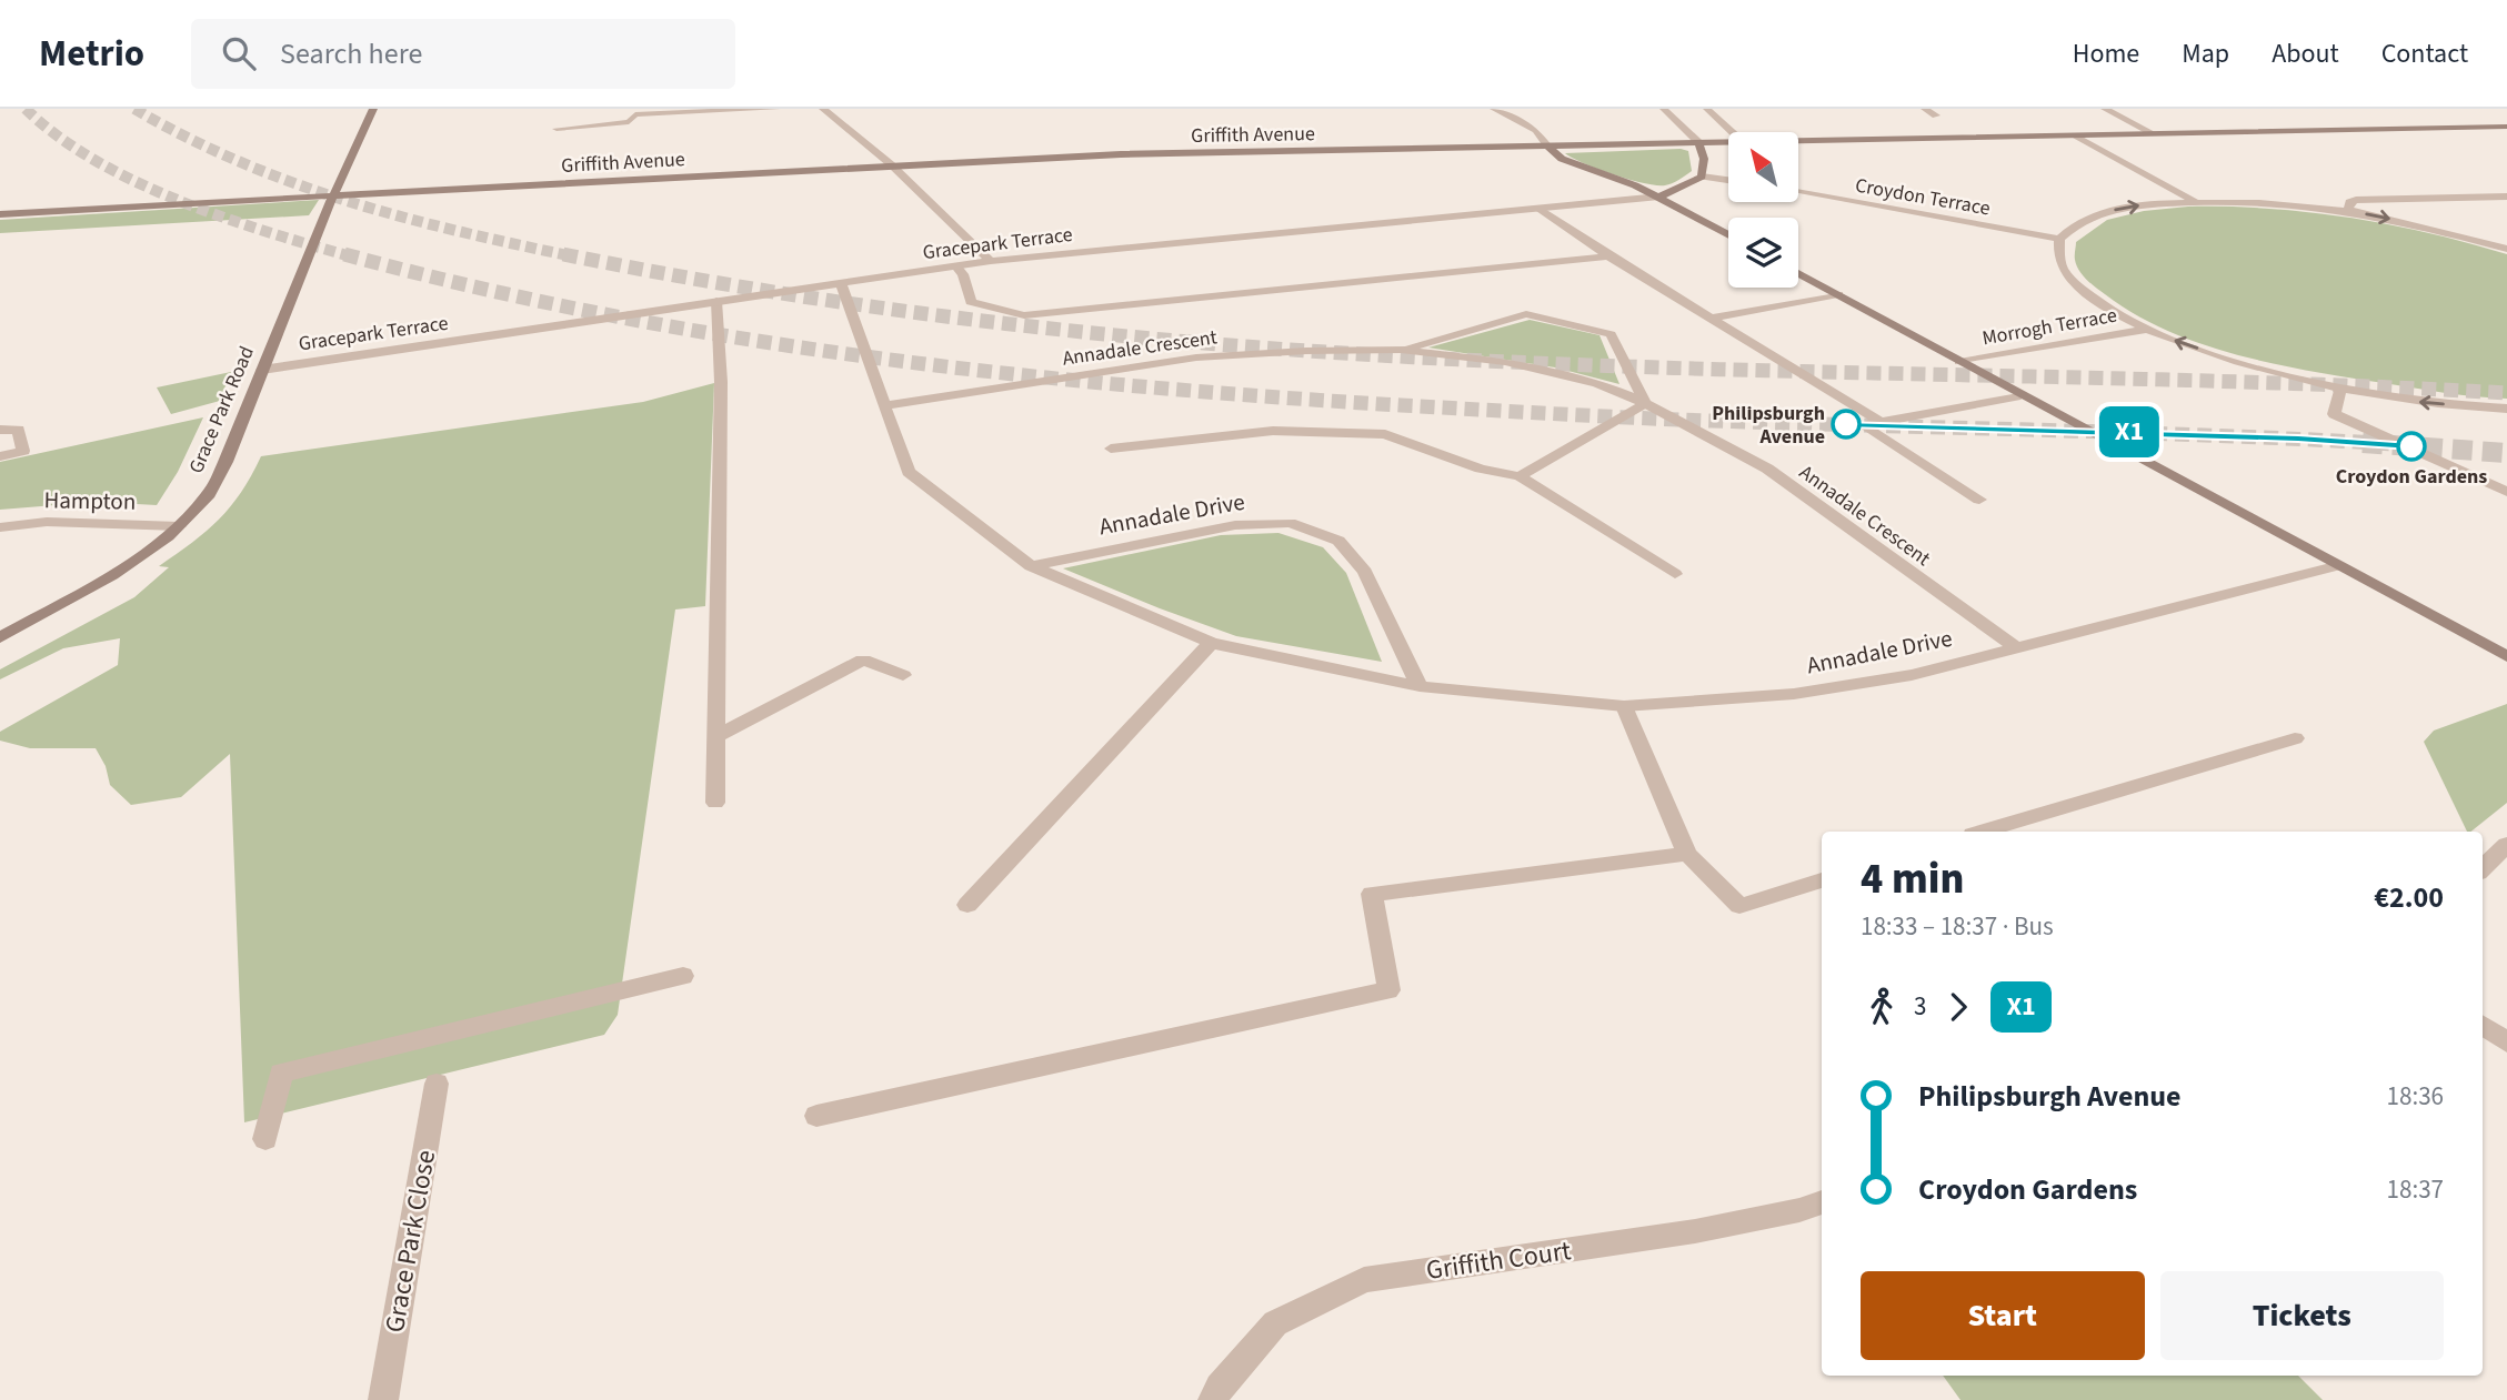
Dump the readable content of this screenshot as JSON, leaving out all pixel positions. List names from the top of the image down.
{
  "streets": {
    "main road": ["Griffith Avenue", "Gracepark Terrace", "Grace Park Road"],
    "street": [
      "Croydon Terrace",
      "Morrogh Terrace",
      "Annadale Crescent",
      "Hampton",
      "Annadale Drive",
      "Grace Park Close",
      "Griffith Court"
    ]
  },
  "crossings": [
    ["Griffith Avenue", "Grace Park Road"],
    ["Gracepark Terrace", "Grace Park Road"],
    ["Gracepark Terrace", "Annadale Drive"],
    ["Annadale Crescent", "Annadale Drive"],
    ["Grace Park Road", "Hampton"]
  ],
  "places": ["Philipsburgh Avenue", "Croydon Gardens"],
  "lines": ["bus line X1"],
  "north": "top left",
  "page": {
    "header": "Metrio",
    "search": "Search here",
    "nav": [
      "Home",
      "Map",
      "About",
      "Contact"
    ],
    "on_map": "X1",
    "heading": ["4 min", "18:33 – 18:37 · Bus", "€2.00"],
    "legs": ["3", "X1"],
    "list": [
      {
        "name": "Philipsburgh Avenue",
        "value": "18:36"
      },
      {
        "name": "Croydon Gardens",
        "value": "18:37"
      }
    ],
    "buttons": ["Start", "Tickets"]
  }
}
